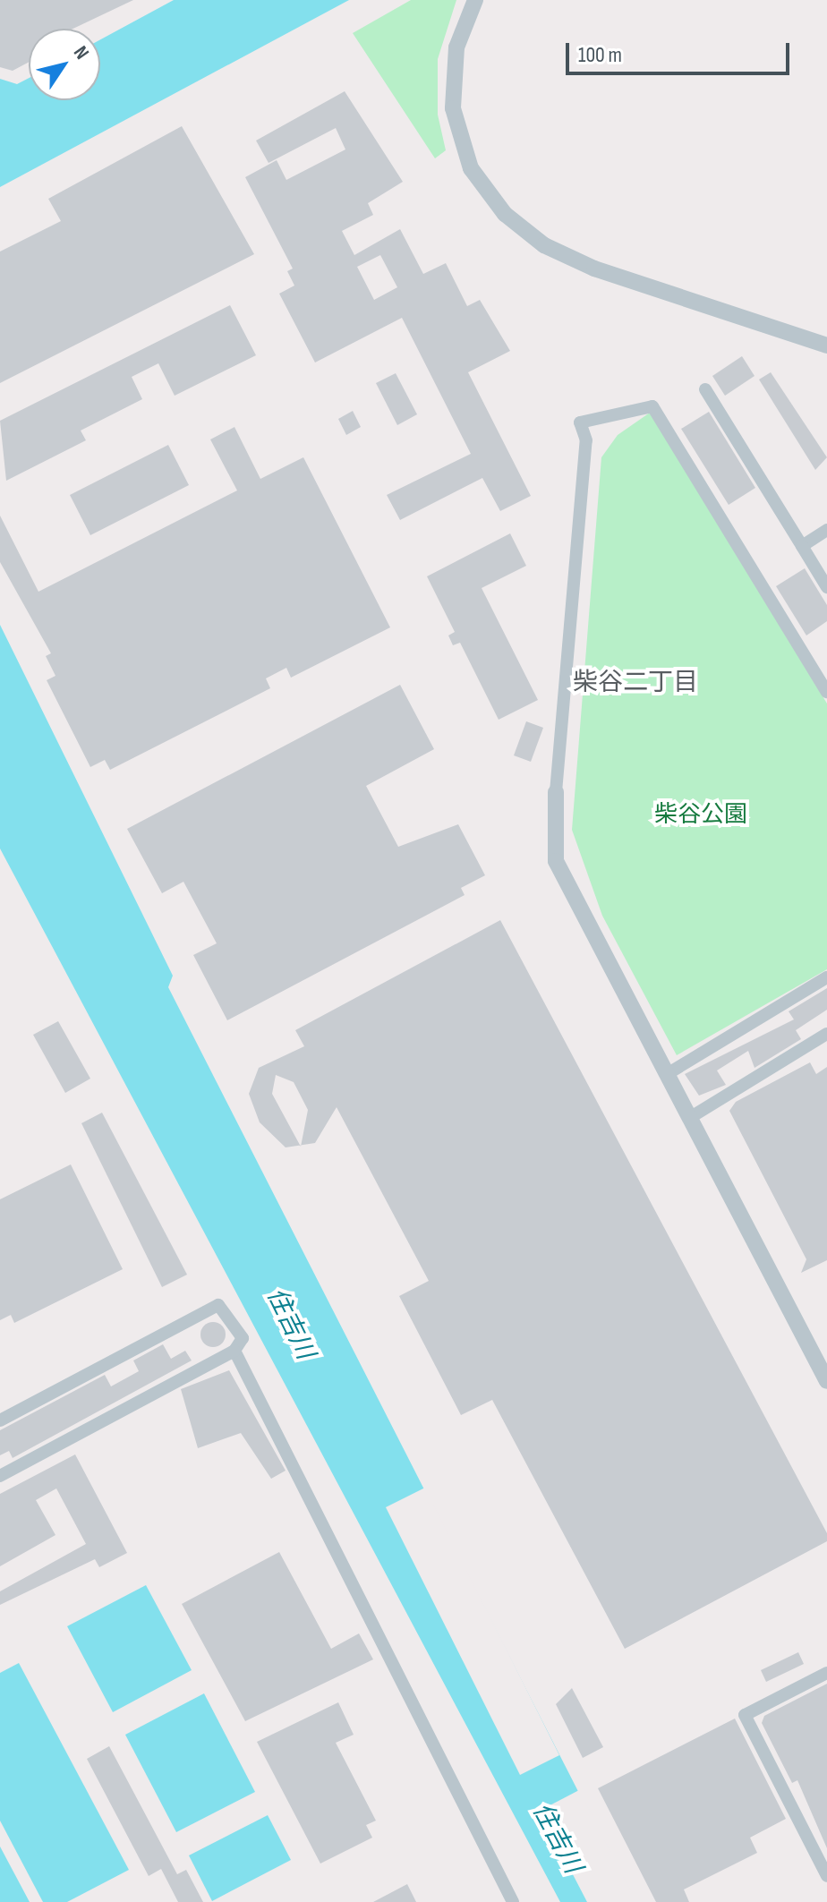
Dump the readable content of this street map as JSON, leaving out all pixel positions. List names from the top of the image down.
{
  "districts": ["柴谷二丁目"],
  "water": ["住吉川"],
  "parks": ["柴谷公園"],
  "scale_bar": "100 m",
  "north": "top right"
}
